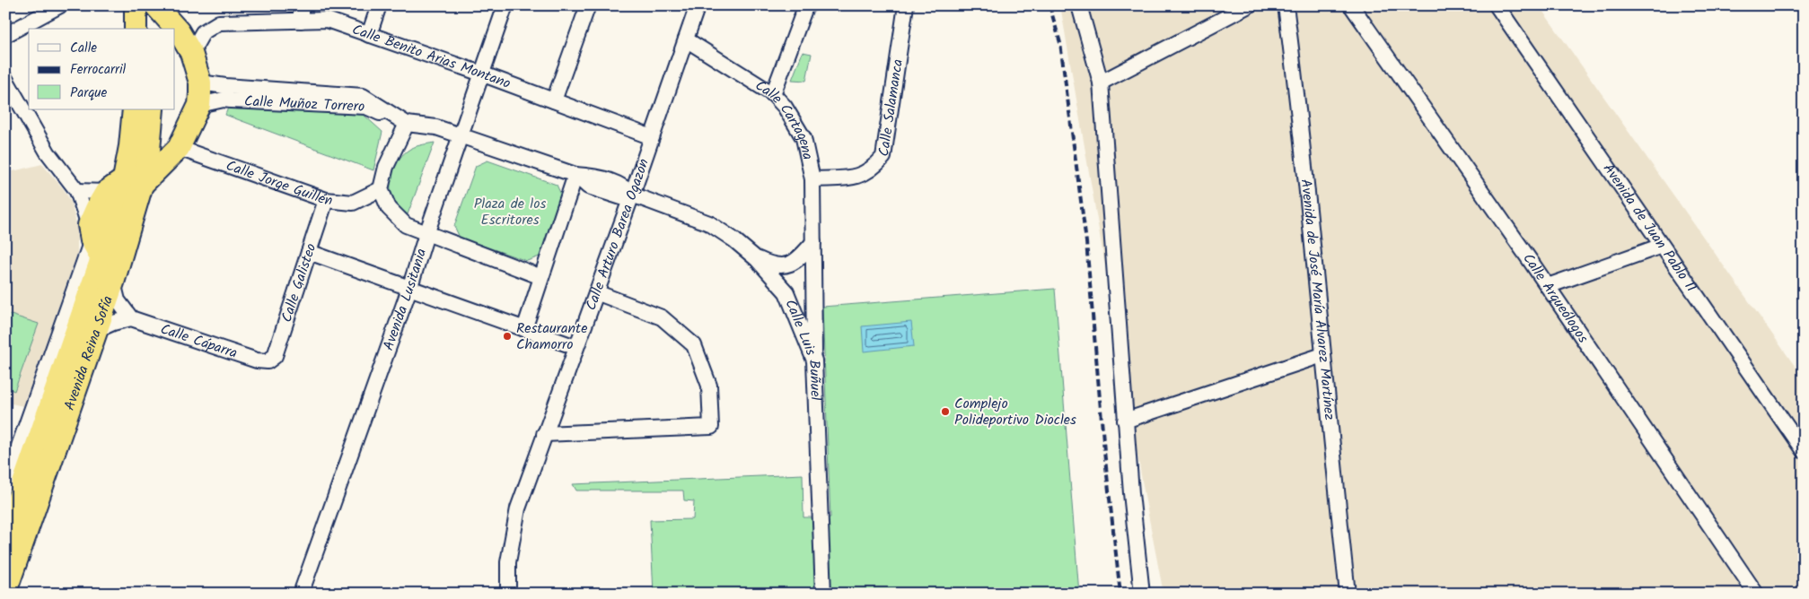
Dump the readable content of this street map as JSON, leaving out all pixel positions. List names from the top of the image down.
{
  "streets": {
    "highway": ["Avenida Reina Sofía"],
    "street": [
      "Calle Benito Arias Montano",
      "Calle Muñoz Torrero",
      "Calle Salamanca",
      "Calle Cartagena",
      "Calle Jorge Guillén",
      "Avenida de Juan Pablo II",
      "Calle Arturo Barea Ogazón",
      "Calle Galisteo",
      "Calle Arqueólogos",
      "Avenida Lusitania",
      "Avenida de José María Álvarez Martínez",
      "Calle Cáparra",
      "Calle Luis Buñuel"
    ]
  },
  "crossings": [
    ["Calle Benito Arias Montano", "Calle Arturo Barea Ogazón"],
    ["Calle Benito Arias Montano", "Avenida Lusitania"],
    ["Calle Salamanca", "Calle Cartagena"],
    ["Calle Cartagena", "Calle Arturo Barea Ogazón"],
    ["Calle Cartagena", "Calle Luis Buñuel"],
    ["Calle Jorge Guillén", "Calle Galisteo"],
    ["Calle Arturo Barea Ogazón", "Calle Luis Buñuel"],
    ["Calle Galisteo", "Calle Cáparra"]
  ],
  "parks": ["Plaza de los Escritores"],
  "places": ["Restaurante Chamorro", "Complejo Polideportivo Diocles"],
  "legend": ["Calle", "Ferrocarril", "Parque"]
}
